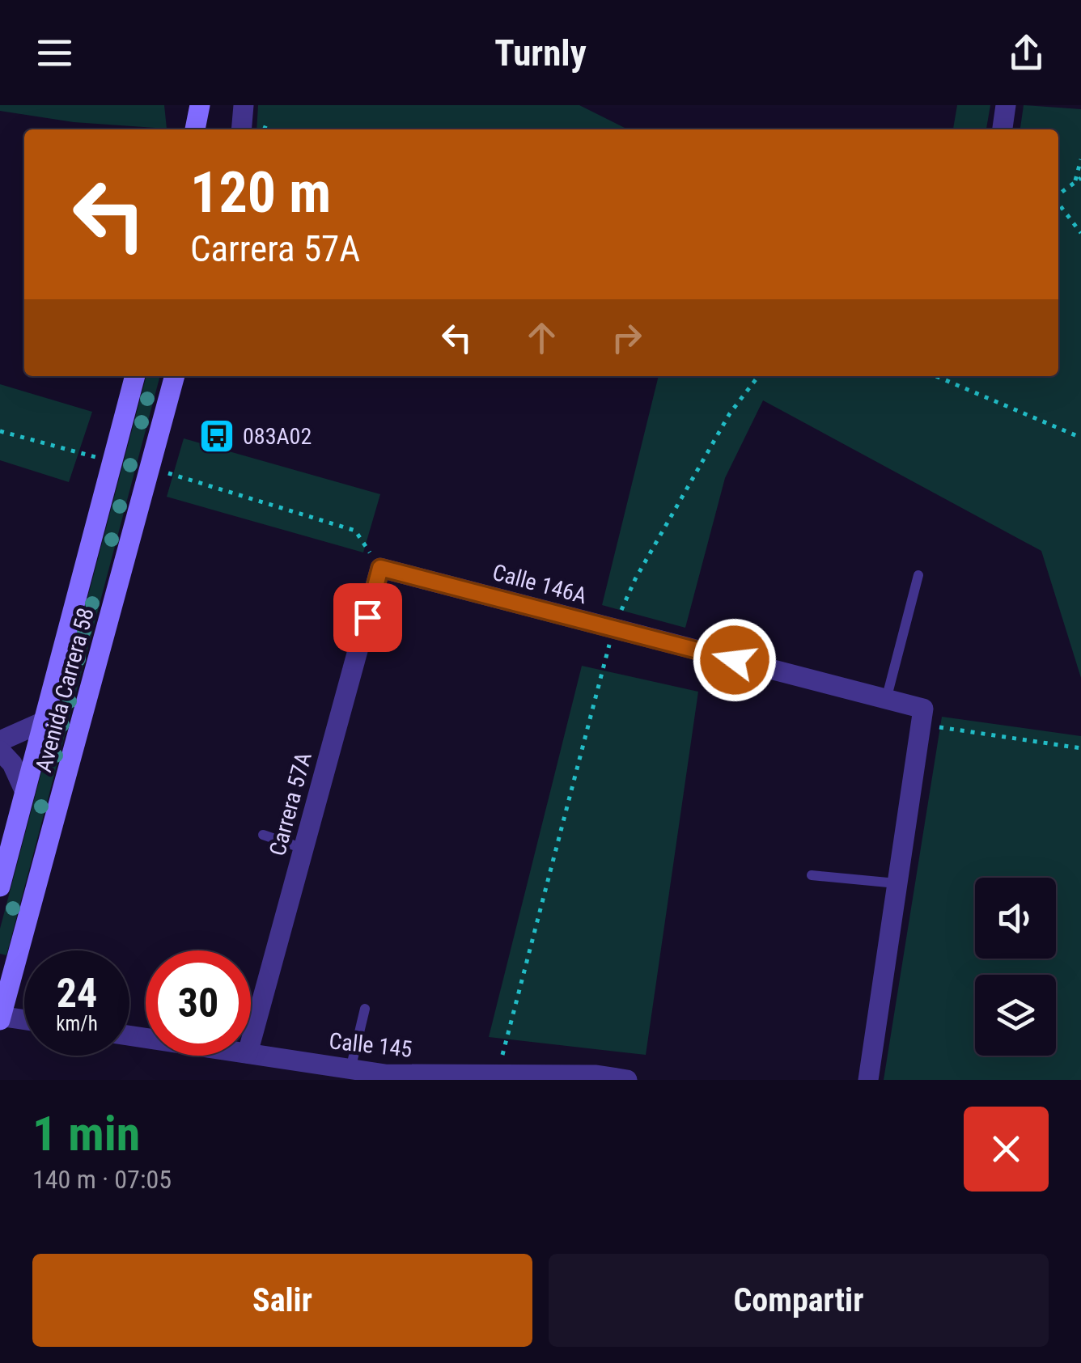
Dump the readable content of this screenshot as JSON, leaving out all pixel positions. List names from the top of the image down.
{
  "streets": {
    "main road": ["Avenida Carrera 58"],
    "street": ["Calle 146A", "Carrera 57A", "Calle 145"]
  },
  "crossings": [
    ["Calle 146A", "Carrera 57A"]
  ],
  "places": {
    "bus stop": ["083A02"]
  },
  "page": {
    "header": "Turnly",
    "turn": ["120 m", "Carrera 57A"],
    "speed": "24 km/h",
    "limit": "30",
    "heading": ["1 min", "140 m · 07:05"],
    "buttons": ["Salir", "Compartir"]
  }
}
